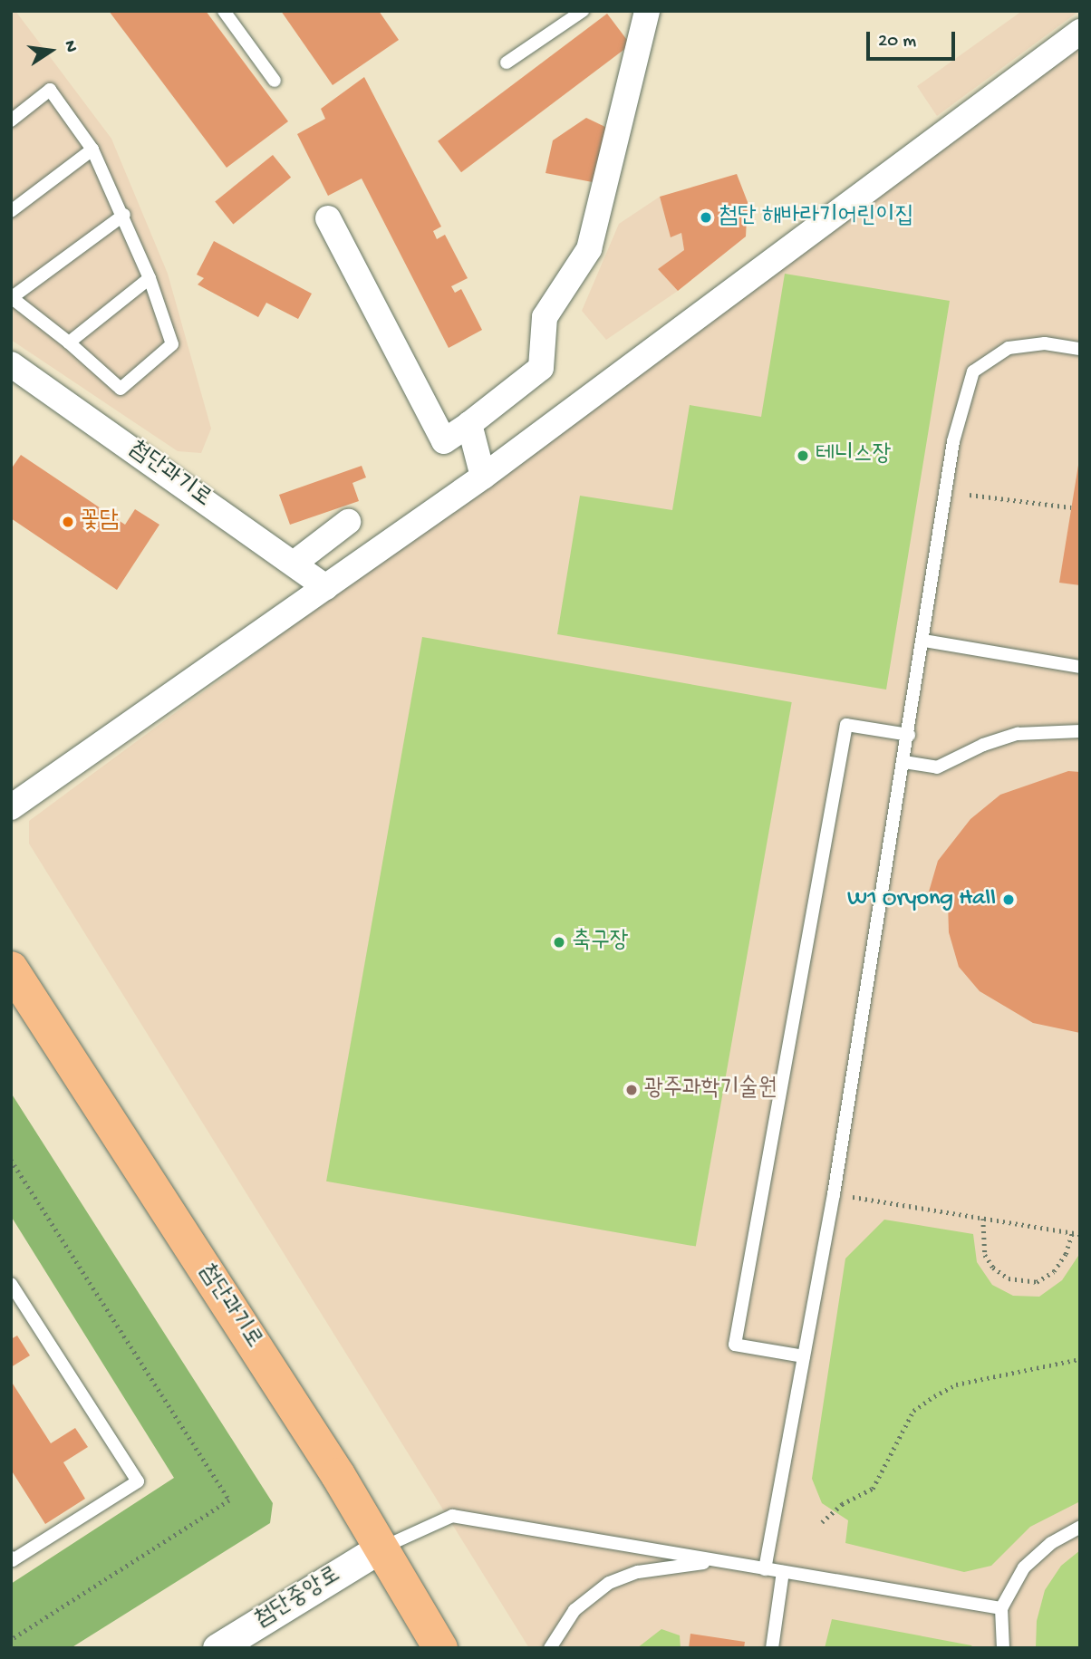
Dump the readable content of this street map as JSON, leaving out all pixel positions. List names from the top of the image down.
{
  "streets": {
    "main road": ["첨단과기로"],
    "street": ["첨단중앙로"]
  },
  "crossings": [
    ["첨단과기로", "첨단중앙로"]
  ],
  "places": [
    "첨단 해바라기어린이집",
    "테니스장",
    "꽃담",
    "W1 Oryong Hall",
    "축구장",
    "광주과학기술원"
  ],
  "scale_bar": "20 m",
  "north": "right"
}
